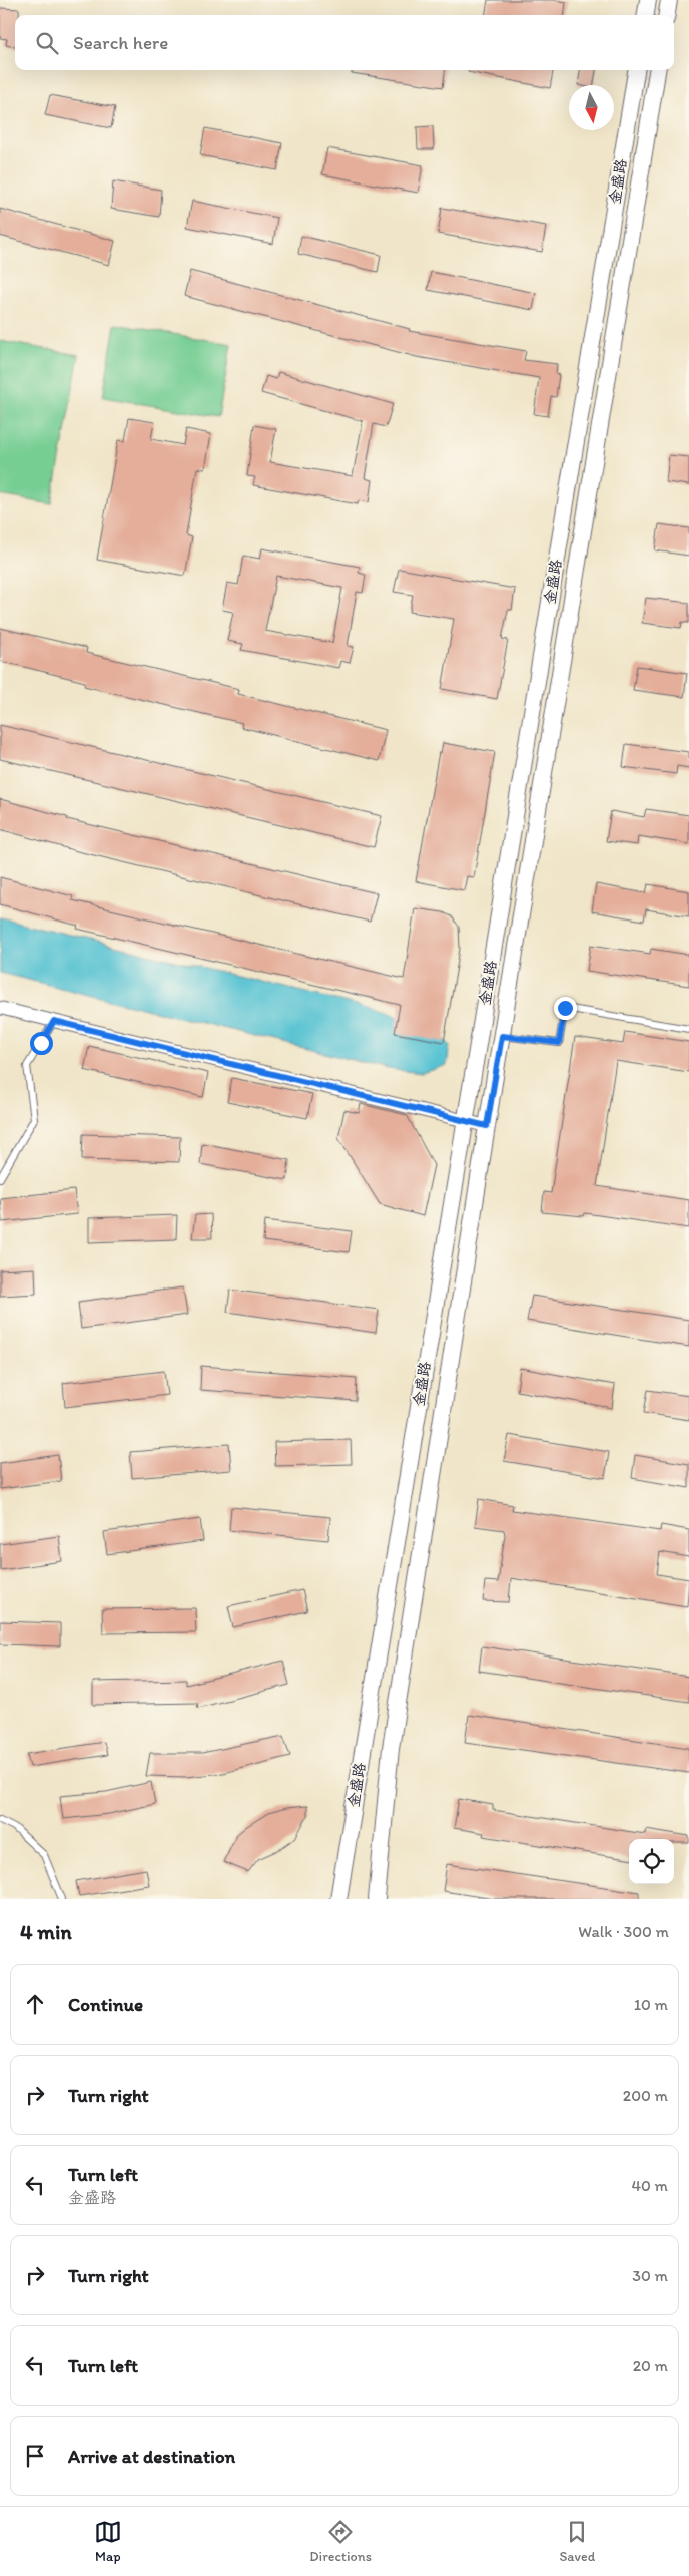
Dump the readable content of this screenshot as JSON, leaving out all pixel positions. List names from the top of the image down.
{
  "streets": {
    "street": ["金盛路"]
  },
  "north": "bottom",
  "page": {
    "search": "Search here",
    "heading": ["4 min", "Walk · 300 m"],
    "list": [
      ["Continue", "10 m"],
      ["Turn right", "200 m"],
      ["Turn left", "金盛路", "40 m"],
      ["Turn right", "30 m"],
      ["Turn left", "20 m"],
      "Arrive at destination"
    ],
    "nav": ["Map", "Directions", "Saved"]
  }
}
